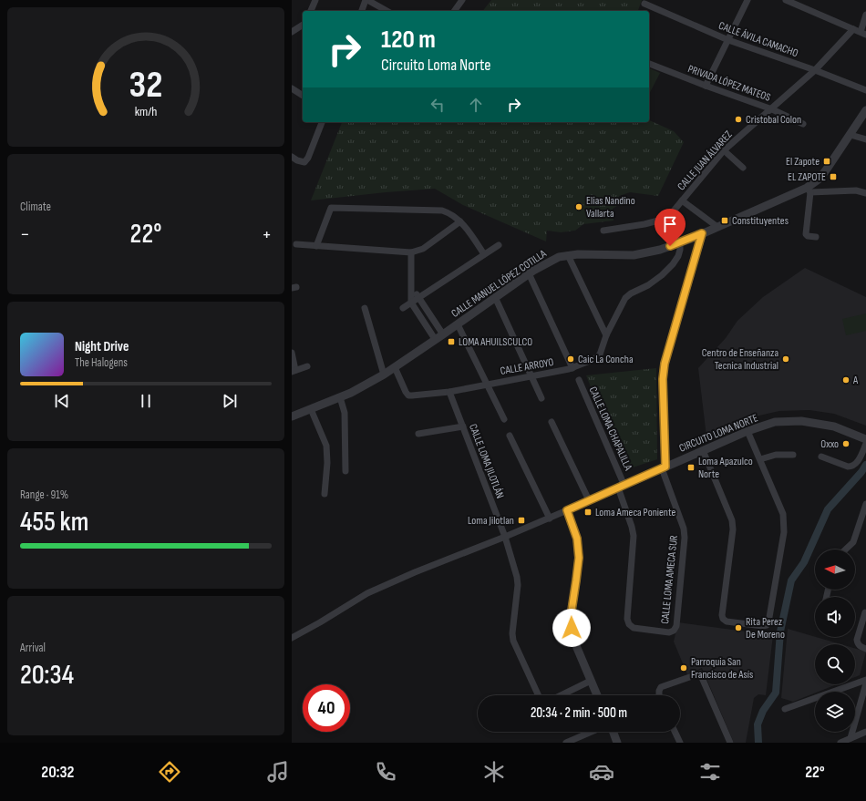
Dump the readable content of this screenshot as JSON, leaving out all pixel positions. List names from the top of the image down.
{
  "streets": {
    "street": [
      "CALLE ÁVILA CAMACHO",
      "PRIVADA LÓPEZ MATEOS",
      "CALLE JUAN ÁLVAREZ",
      "CALLE MANUEL LÓPEZ COTILLA",
      "CALLE ARROYO",
      "CALLE LOMA CHAPALILLA",
      "CIRCUITO LOMA NORTE",
      "CALLE LOMA JILOTLÁN",
      "CALLE LOMA AMECA SUR"
    ]
  },
  "crossings": [
    ["CALLE ÁVILA CAMACHO", "CALLE JUAN ÁLVAREZ"],
    ["PRIVADA LÓPEZ MATEOS", "CALLE JUAN ÁLVAREZ"],
    ["CALLE MANUEL LÓPEZ COTILLA", "CALLE ARROYO"],
    ["CALLE ARROYO", "CALLE LOMA JILOTLÁN"],
    ["CALLE LOMA CHAPALILLA", "CIRCUITO LOMA NORTE"],
    ["CALLE LOMA CHAPALILLA", "CALLE LOMA AMECA SUR"],
    ["CIRCUITO LOMA NORTE", "CALLE LOMA JILOTLÁN"],
    ["CIRCUITO LOMA NORTE", "CALLE LOMA AMECA SUR"]
  ],
  "places": {
    "other": [
      "Cristobal Colon",
      "Elias Nandino Vallarta",
      "Caic La Concha",
      "Centro de Enseñanza Tecnica Industrial",
      "A",
      "Oxxo",
      "Rita Perez De Moreno",
      "Parroquia San Francisco de Asís"
    ],
    "transit": [
      "El Zapote",
      "EL ZAPOTE",
      "Constituyentes",
      "LOMA AHUILSCULCO",
      "Loma Apazulco Norte",
      "Loma Ameca Poniente",
      "Loma Jilotlan"
    ]
  },
  "north": "left",
  "page": {
    "turn": ["120 m", "Circuito Loma Norte"],
    "tile": [
      "Climate",
      ["Range · 91%", "455 km"],
      ["Arrival", "20:34"]
    ],
    "heat": ["−", "22°", "+"],
    "song": ["Night Drive", "The Halogens"],
    "limit": "40",
    "trip": "20:34 · 2 min · 500 m",
    "tabs": ["20:32", "22°"],
    "gauge": ["32", "km/h"]
  }
}
